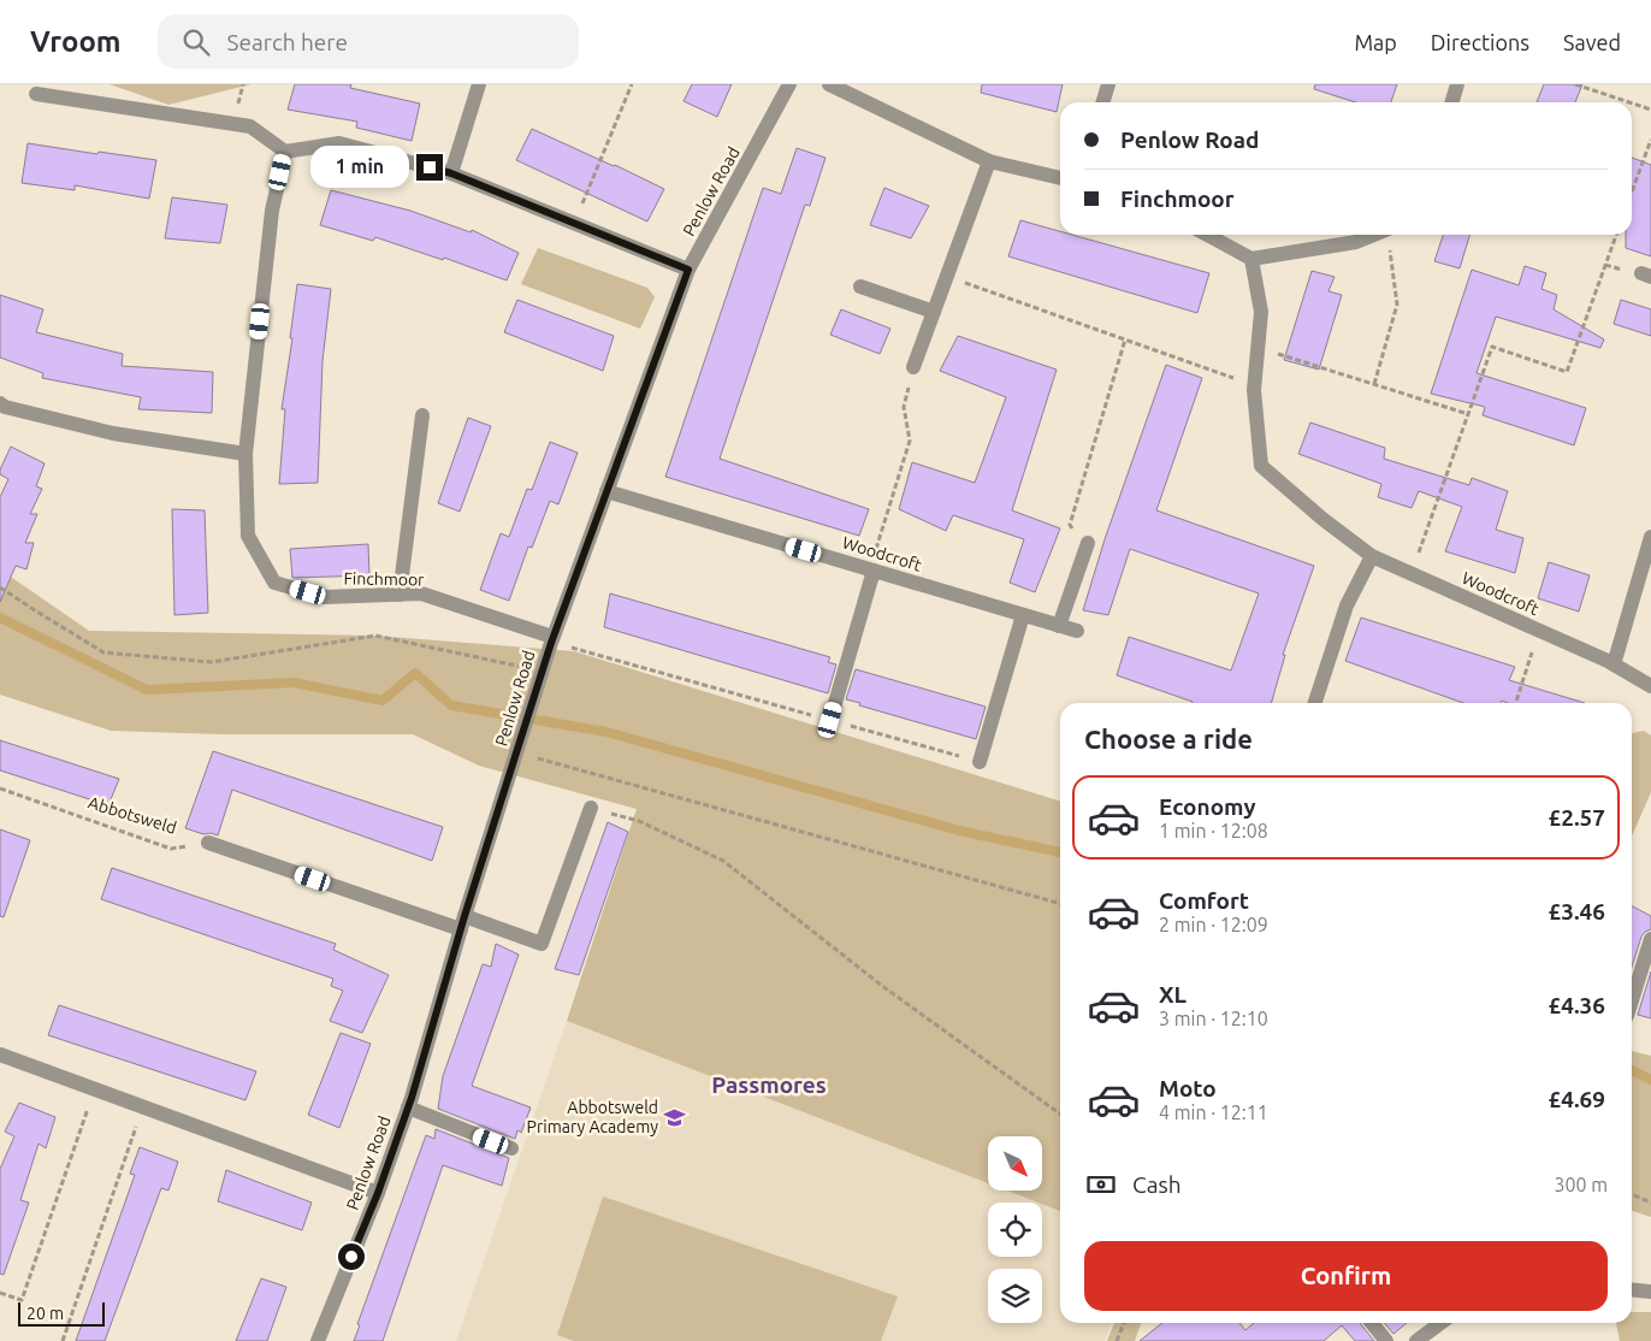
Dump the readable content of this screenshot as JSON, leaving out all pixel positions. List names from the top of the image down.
{
  "streets": {
    "street": ["Penlow Road", "Woodcroft", "Finchmoor"],
    "path": ["Abbotsweld"]
  },
  "crossings": [
    ["Penlow Road", "Woodcroft"],
    ["Penlow Road", "Finchmoor"]
  ],
  "districts": ["Passmores"],
  "places": {
    "school or university": ["Abbotsweld Primary Academy"]
  },
  "scale_bar": "20 m",
  "north": "bottom right",
  "page": {
    "header": "Vroom",
    "search": "Search here",
    "nav": ["Map", "Directions", "Saved"],
    "banner": ["Penlow Road", "Finchmoor"],
    "bubble": "1 min",
    "heading": "Choose a ride",
    "list": [
      {
        "name": "Economy",
        "note": "1 min · 12:08",
        "value": "£2.57"
      },
      {
        "name": "Comfort",
        "note": "2 min · 12:09",
        "value": "£3.46"
      },
      {
        "name": "XL",
        "note": "3 min · 12:10",
        "value": "£4.36"
      },
      {
        "name": "Moto",
        "note": "4 min · 12:11",
        "value": "£4.69"
      }
    ],
    "pay": ["Cash", "300 m"],
    "buttons": "Confirm",
    "scale": "20 m"
  }
}
